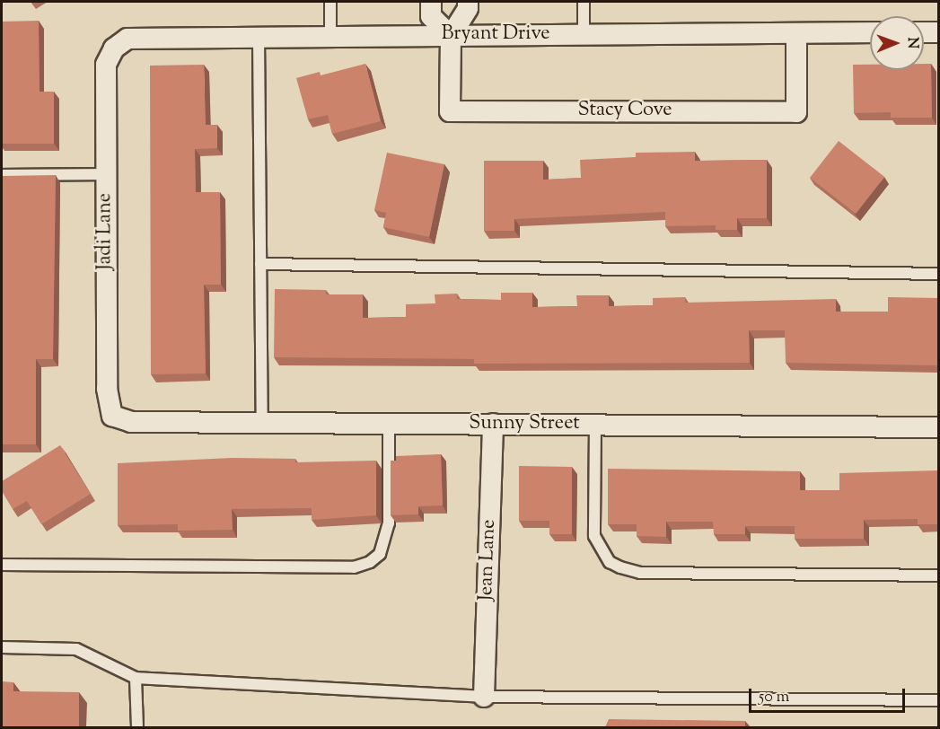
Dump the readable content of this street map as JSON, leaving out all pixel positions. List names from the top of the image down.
{
  "streets": {
    "street": [
      "Bryant Drive",
      "Stacy Cove",
      "Jadi Lane",
      "Sunny Street",
      "Jean Lane"
    ]
  },
  "crossings": [
    ["Bryant Drive", "Stacy Cove"],
    ["Bryant Drive", "Jadi Lane"],
    ["Jadi Lane", "Sunny Street"],
    ["Sunny Street", "Jean Lane"]
  ],
  "scale_bar": "50 m",
  "north": "right"
}
